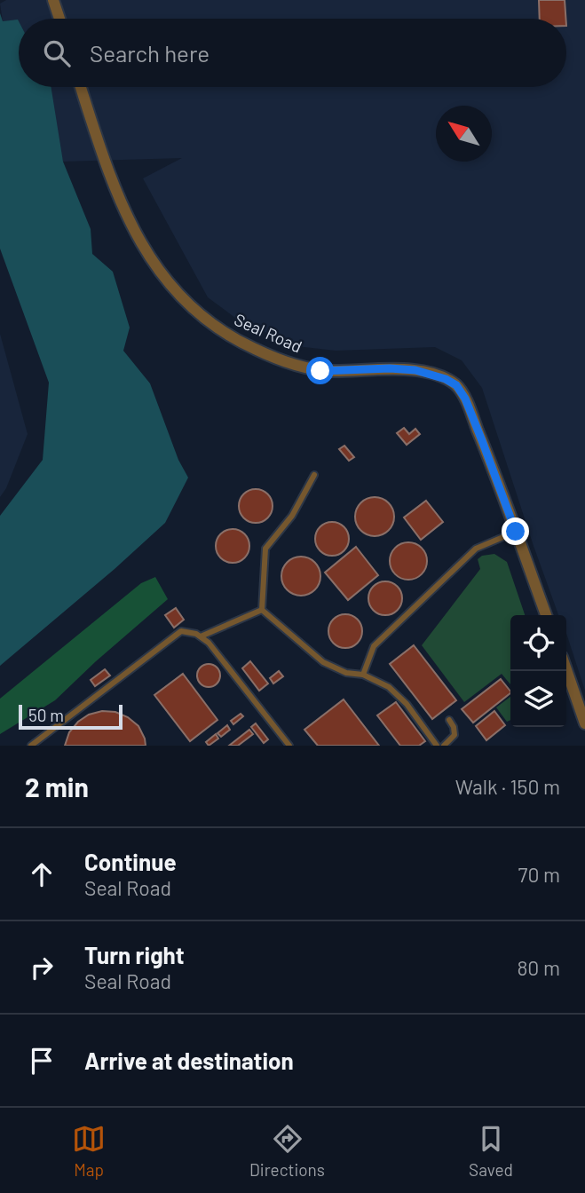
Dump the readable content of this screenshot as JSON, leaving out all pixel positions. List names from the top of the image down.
{
  "streets": {
    "street": ["Seal Road"]
  },
  "scale_bar": "50 m",
  "north": "top left",
  "page": {
    "search": "Search here",
    "scale": "50 m",
    "heading": ["2 min", "Walk · 150 m"],
    "list": [
      ["Continue", "Seal Road", "70 m"],
      ["Turn right", "Seal Road", "80 m"],
      "Arrive at destination"
    ],
    "nav": ["Map", "Directions", "Saved"]
  }
}
